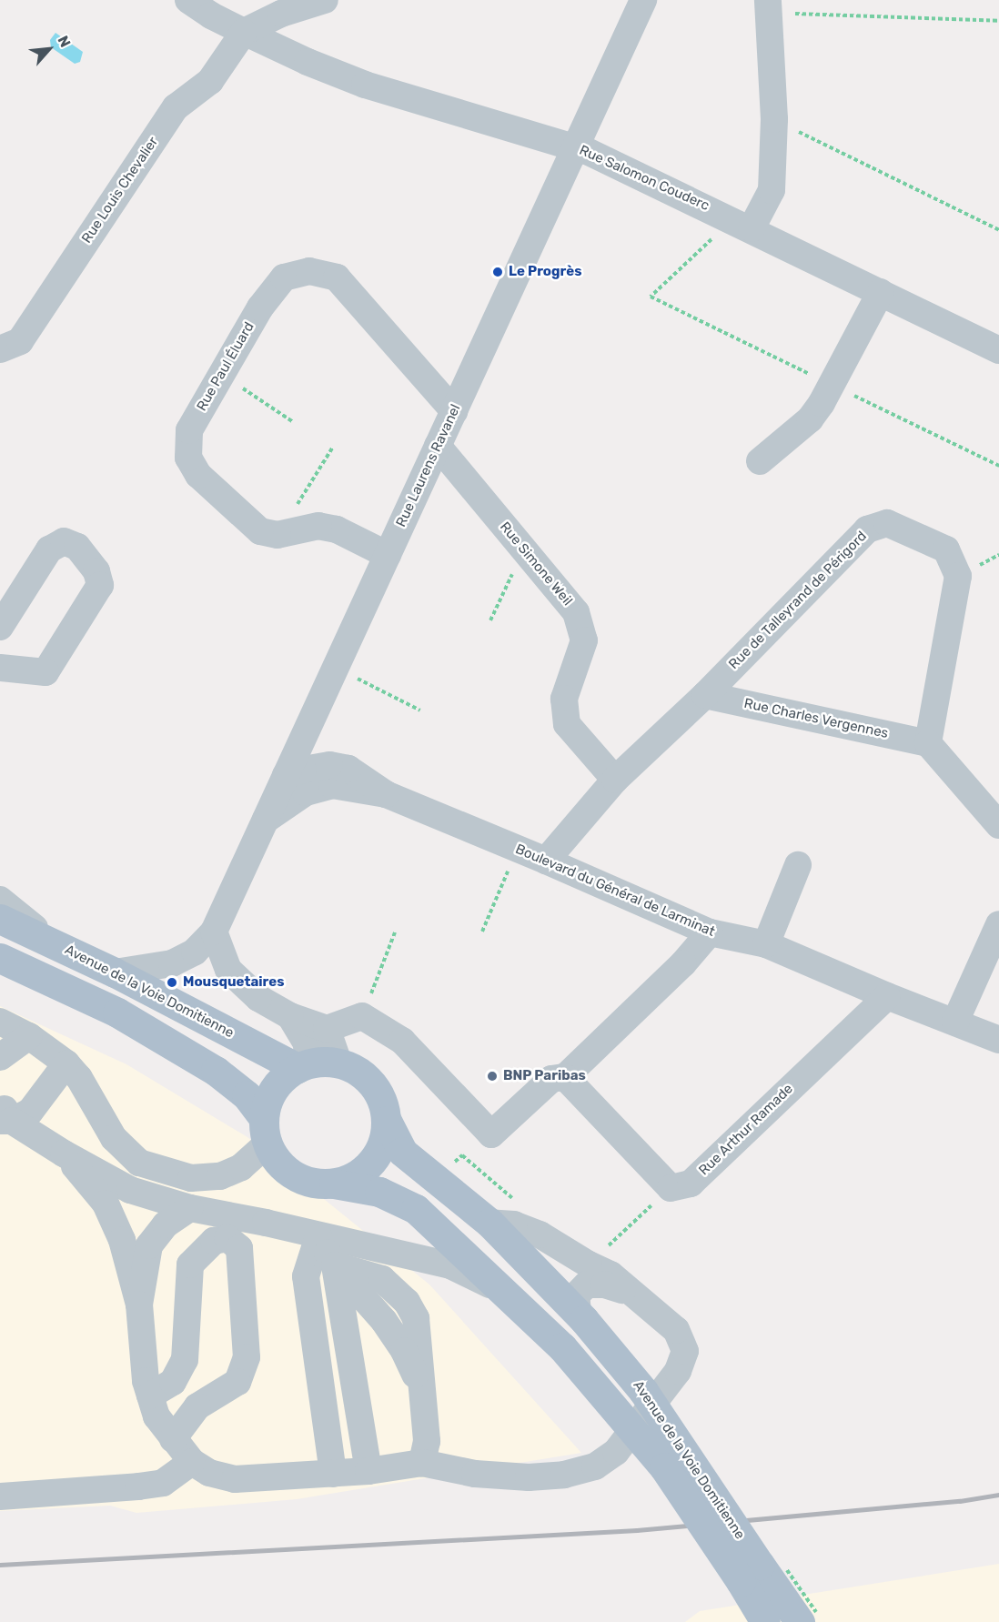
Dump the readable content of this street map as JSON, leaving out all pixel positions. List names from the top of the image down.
{
  "streets": {
    "main road": ["Avenue de la Voie Domitienne"],
    "street": [
      "Rue Salomon Couderc",
      "Rue Louis Chevalier",
      "Rue Paul Éluard",
      "Rue Laurens Ravanel",
      "Rue Simone Weil",
      "Rue de Talleyrand de Périgord",
      "Rue Charles Vergennes",
      "Boulevard du Général de Larminat",
      "Rue Arthur Ramade"
    ]
  },
  "crossings": [
    ["Rue Salomon Couderc", "Rue Louis Chevalier"],
    ["Rue Salomon Couderc", "Rue Laurens Ravanel"],
    ["Rue Paul Éluard", "Rue Laurens Ravanel"],
    ["Rue Laurens Ravanel", "Rue Simone Weil"],
    ["Rue Laurens Ravanel", "Boulevard du Général de Larminat"],
    ["Rue Laurens Ravanel", "Avenue de la Voie Domitienne"],
    ["Rue Simone Weil", "Rue de Talleyrand de Périgord"],
    ["Rue de Talleyrand de Périgord", "Rue Charles Vergennes"],
    ["Rue de Talleyrand de Périgord", "Boulevard du Général de Larminat"],
    ["Boulevard du Général de Larminat", "Rue Arthur Ramade"]
  ],
  "places": ["Le Progrès", "Mousquetaires", "BNP Paribas"],
  "north": "top right"
}
